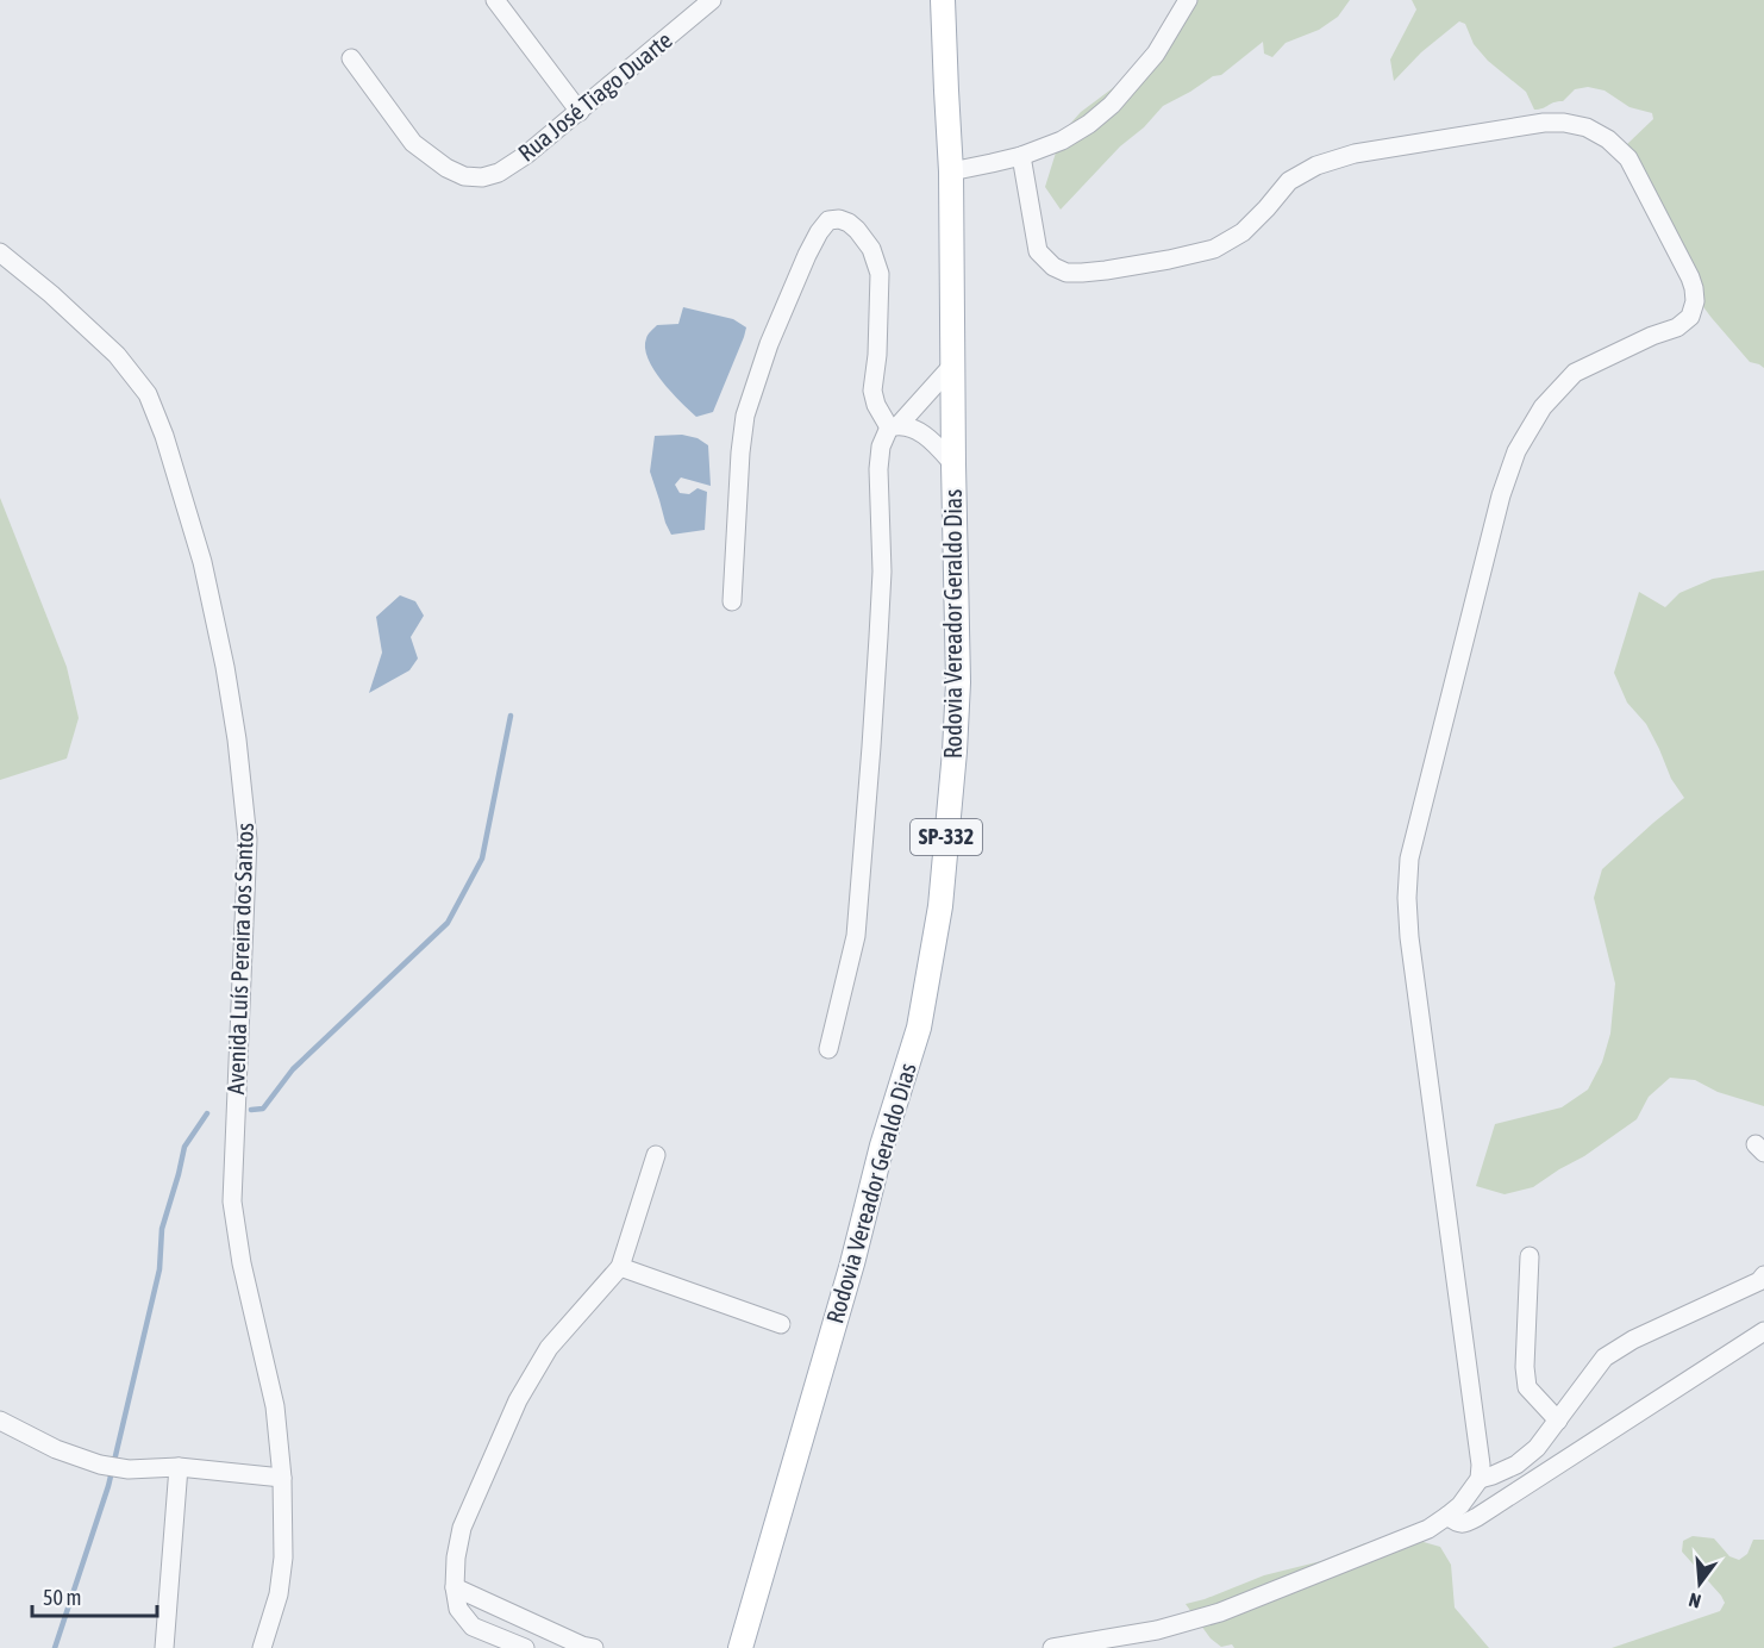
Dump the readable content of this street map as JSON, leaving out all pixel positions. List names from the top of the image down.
{
  "streets": {
    "main road": ["Rodovia Vereador Geraldo Dias", "SP-332"],
    "street": ["Rua José Tiago Duarte", "Avenida Luís Pereira dos Santos"]
  },
  "scale_bar": "50 m",
  "north": "bottom"
}
